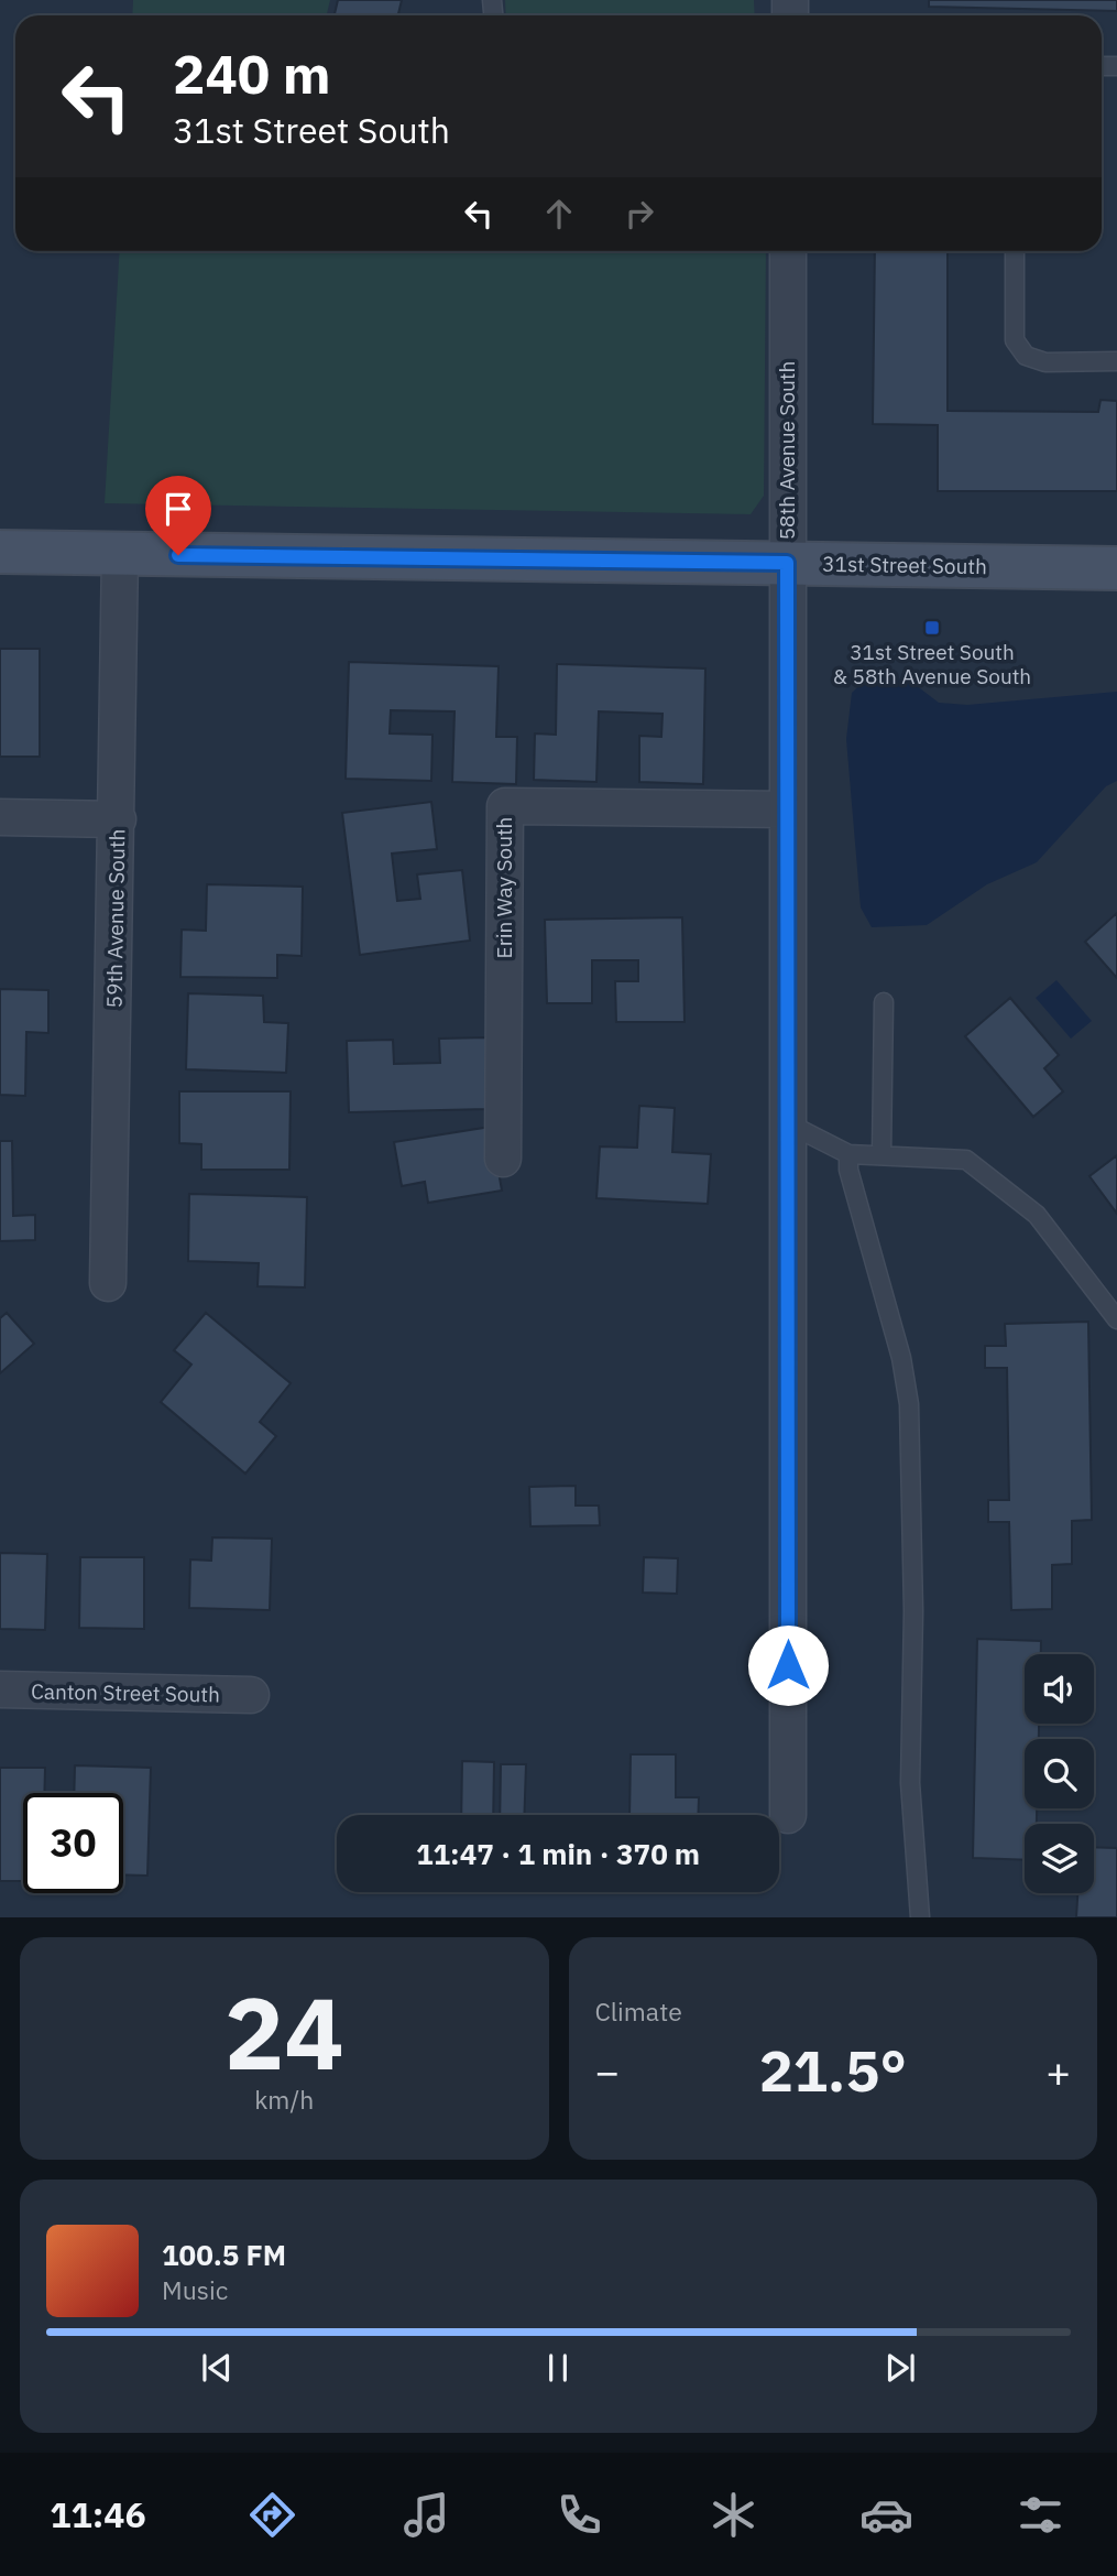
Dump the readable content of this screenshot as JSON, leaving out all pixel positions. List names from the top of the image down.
{
  "streets": {
    "street": [
      "58th Avenue South",
      "31st Street South",
      "Erin Way South",
      "59th Avenue South",
      "Canton Street South"
    ]
  },
  "crossings": [
    ["58th Avenue South", "31st Street South"],
    ["58th Avenue South", "Erin Way South"],
    ["31st Street South", "59th Avenue South"]
  ],
  "places": {
    "transit": ["31st Street South & 58th Avenue South"]
  },
  "page": {
    "turn": ["240 m", "31st Street South"],
    "limit": "30",
    "trip": "11:47 · 1 min · 370 m",
    "tile": [
      ["24", "km/h"],
      "Climate"
    ],
    "heat": ["−", "21.5°", "+"],
    "song": ["100.5 FM", "Music"],
    "tabs": "11:46"
  }
}
